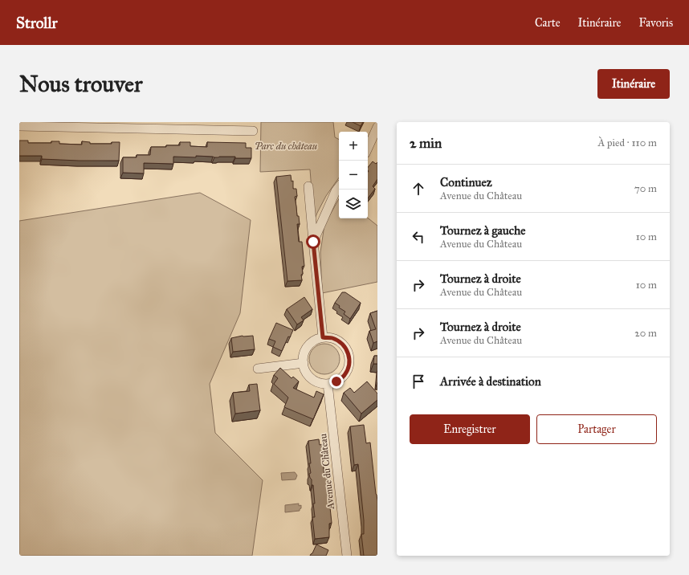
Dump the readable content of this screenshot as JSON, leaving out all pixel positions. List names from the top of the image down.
{
  "streets": {
    "street": ["Avenue du Château"]
  },
  "parks": ["Parc du château"],
  "page": {
    "header": "Strollr",
    "nav": ["Carte", "Itinéraire", "Favoris"],
    "buttons": [
      "Itinéraire",
      ["Enregistrer", "Partager"]
    ],
    "title": "Nous trouver",
    "heading": ["2 min", "À pied · 110 m"],
    "map_buttons": ["+", "−"],
    "list": [
      ["Continuez", "Avenue du Château", "70 m"],
      ["Tournez à gauche", "Avenue du Château", "10 m"],
      ["Tournez à droite", "Avenue du Château", "10 m"],
      ["Tournez à droite", "Avenue du Château", "20 m"],
      "Arrivée à destination"
    ]
  }
}
